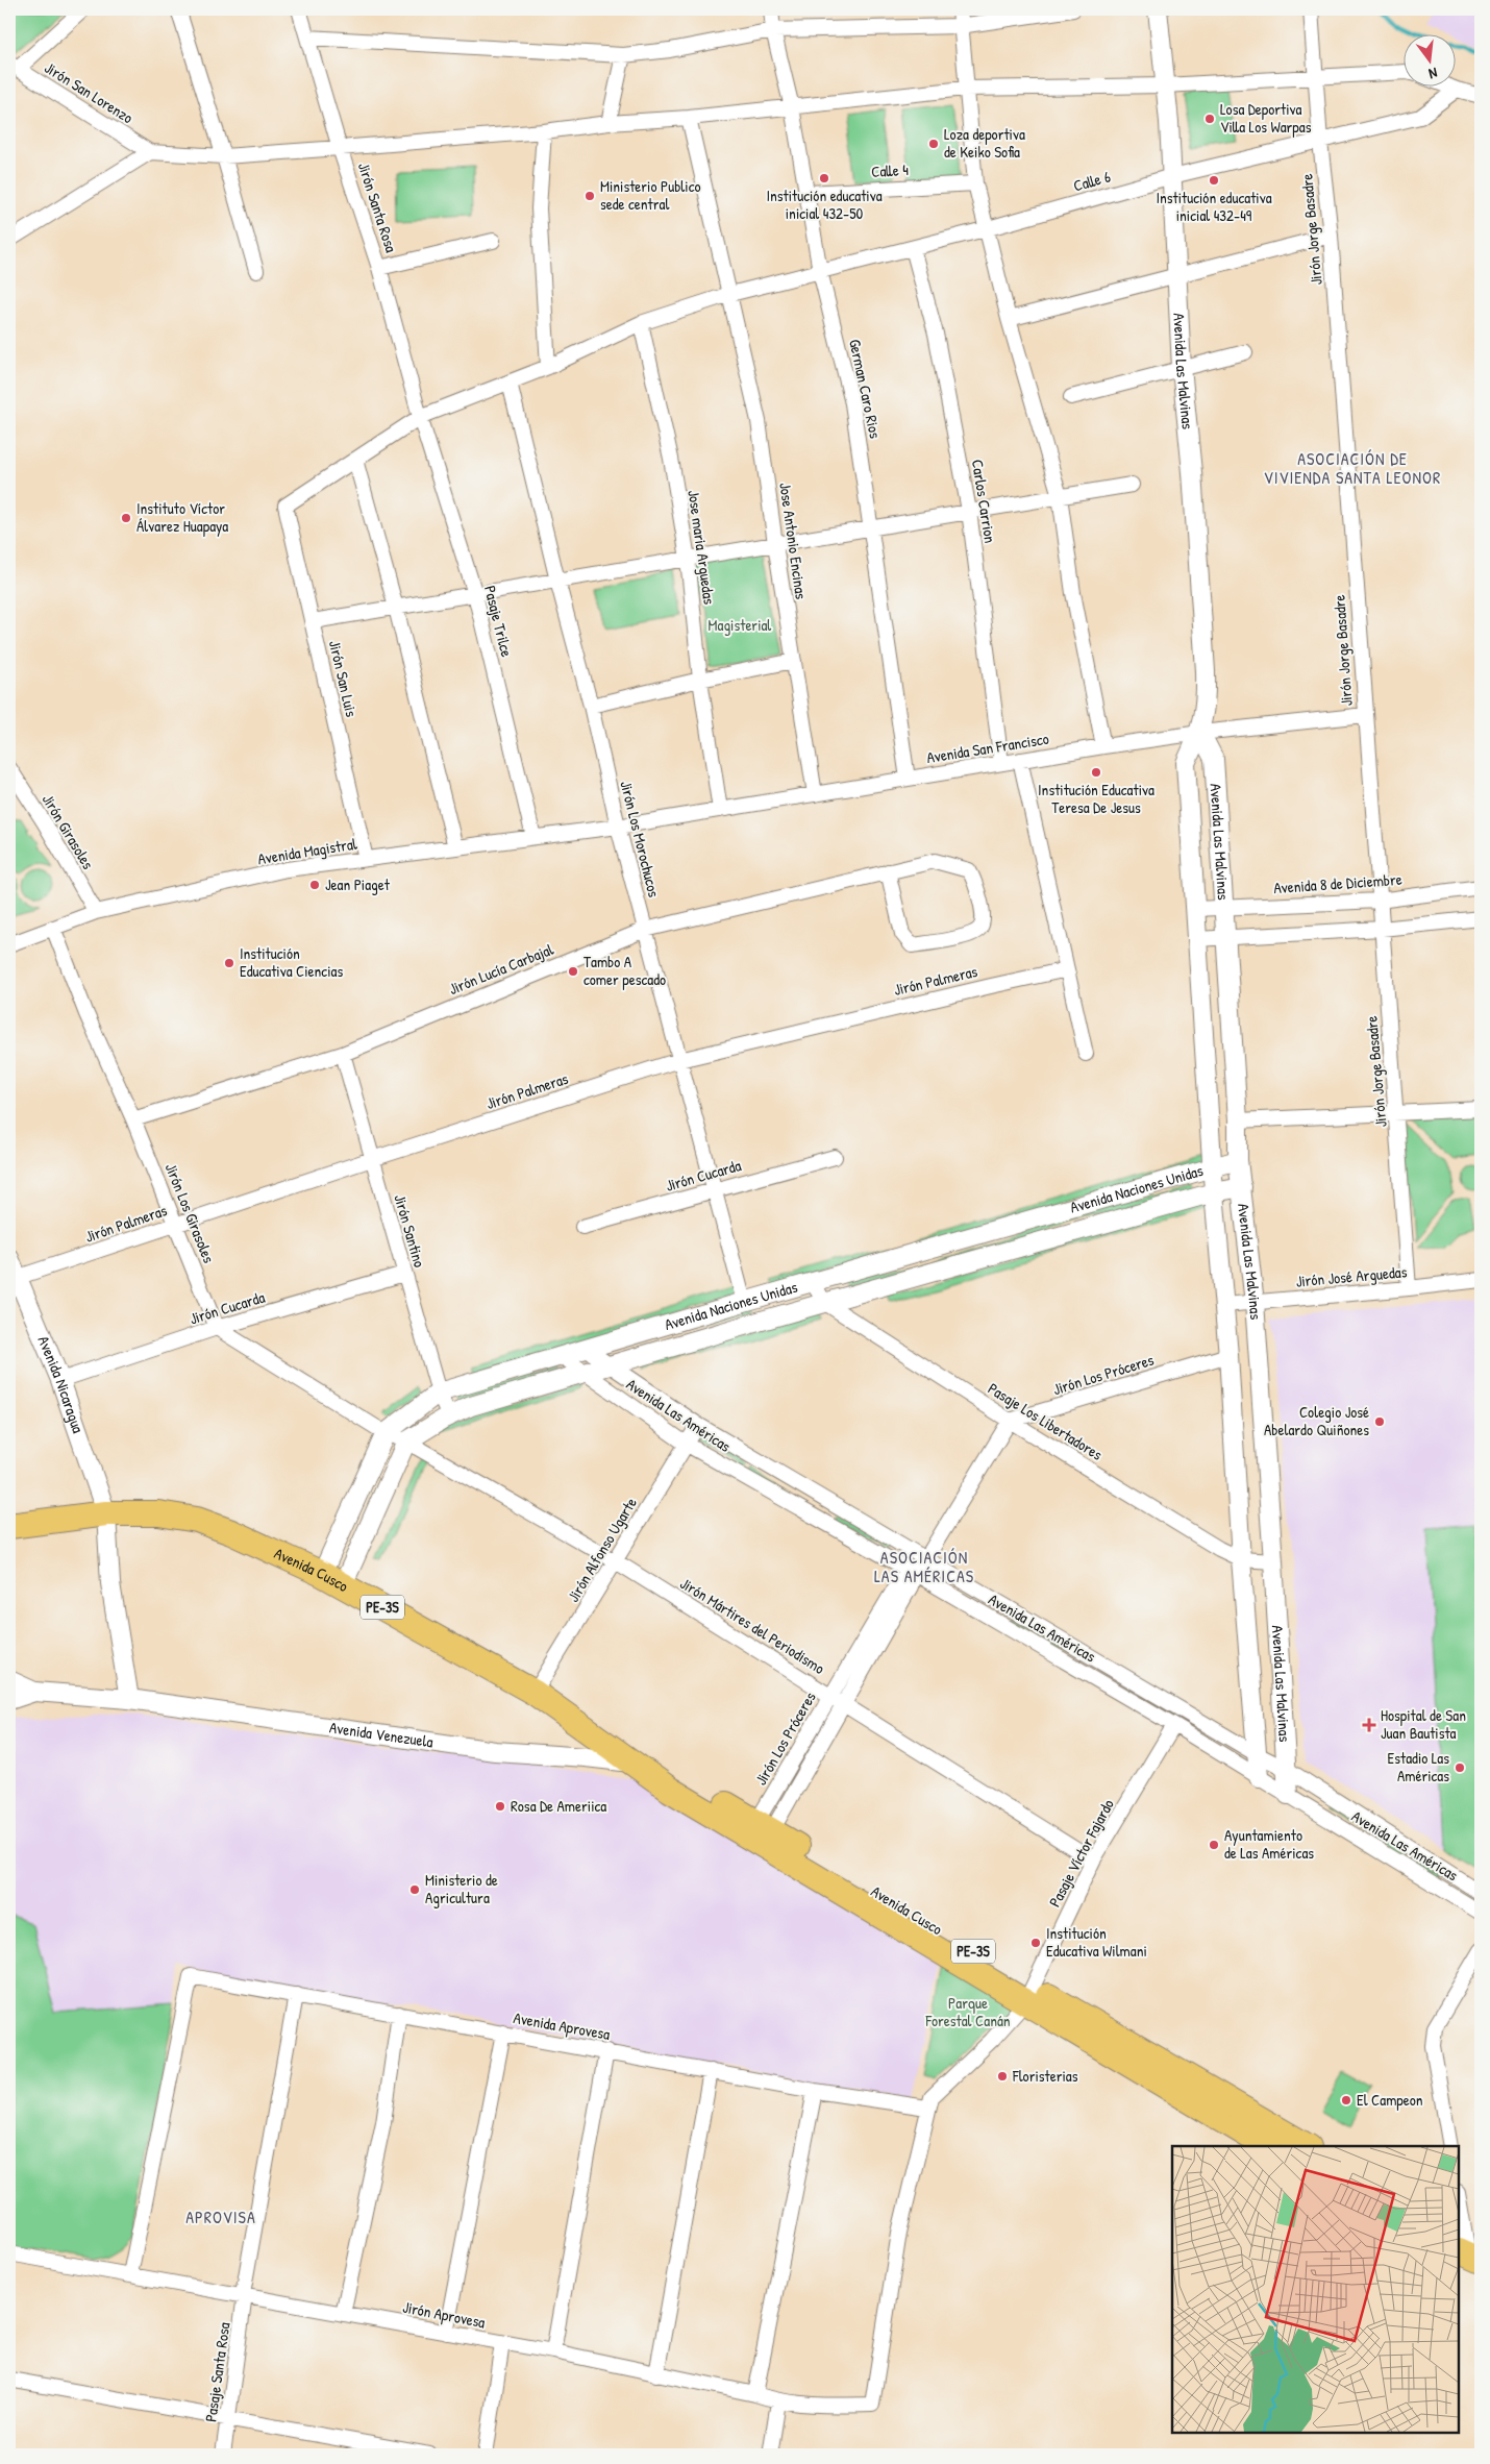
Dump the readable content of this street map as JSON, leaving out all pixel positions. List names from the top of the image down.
{
  "streets": {
    "highway": ["Avenida Cusco", "PE-3S"],
    "street": [
      "Jirón San Lorenzo",
      "Calle 4",
      "Calle 6",
      "Jirón Santa Rosa",
      "Jirón Jorge Basadre",
      "Avenida Las Malvinas",
      "German Caro Rios",
      "Carlos Carrion",
      "Jose Antonio Encinas",
      "Jose maria Arguedas",
      "Pasaje Trilce",
      "Jirón San Luis",
      "Avenida San Francisco",
      "Jirón Girasoles",
      "Jirón Los Morochucos",
      "Avenida Magistral",
      "Avenida 8 de Diciembre",
      "Jirón Lucía Carbajal",
      "Jirón Palmeras",
      "Jirón Cucarda",
      "Avenida Naciones Unidas",
      "Jirón Los Girasoles",
      "Jirón Santino",
      "Jirón José Arguedas",
      "Jirón Los Próceres",
      "Avenida Nicaragua",
      "Avenida Las Américas",
      "Pasaje Los Libertadores",
      "Jirón Alfonso Ugarte",
      "Jirón Mártires del Periodismo",
      "Avenida Venezuela",
      "Pasaje Víctor Fajardo",
      "Avenida Aprovesa",
      "Jirón Aprovesa",
      "Pasaje Santa Rosa"
    ]
  },
  "crossings": [
    ["Calle 4", "German Caro Rios"],
    ["Calle 6", "Jirón Santa Rosa"],
    ["Calle 6", "Jirón Jorge Basadre"],
    ["Calle 6", "Avenida Las Malvinas"],
    ["Calle 6", "German Caro Rios"],
    ["Calle 6", "Carlos Carrion"],
    ["Calle 6", "Jose Antonio Encinas"],
    ["Calle 6", "Jose maria Arguedas"],
    ["Calle 6", "Pasaje Trilce"],
    ["Calle 6", "Jirón San Luis"],
    ["Calle 6", "Jirón Los Morochucos"],
    ["Jirón Santa Rosa", "Pasaje Trilce"],
    ["Jirón Jorge Basadre", "Avenida San Francisco"],
    ["Jirón Jorge Basadre", "Avenida 8 de Diciembre"],
    ["Jirón Jorge Basadre", "Jirón José Arguedas"],
    ["Avenida Las Malvinas", "Avenida San Francisco"],
    ["Avenida Las Malvinas", "Avenida 8 de Diciembre"],
    ["Avenida Las Malvinas", "Avenida Naciones Unidas"],
    ["Avenida Las Malvinas", "Jirón José Arguedas"],
    ["Avenida Las Malvinas", "Jirón Los Próceres"],
    ["Avenida Las Malvinas", "Avenida Las Américas"],
    ["Avenida Las Malvinas", "Pasaje Los Libertadores"],
    ["German Caro Rios", "Avenida San Francisco"],
    ["Carlos Carrion", "Avenida San Francisco"],
    ["Jose Antonio Encinas", "Avenida San Francisco"],
    ["Jose maria Arguedas", "Avenida San Francisco"],
    ["Pasaje Trilce", "Avenida Magistral"],
    ["Jirón San Luis", "Avenida Magistral"],
    ["Avenida San Francisco", "Jirón Los Morochucos"],
    ["Avenida San Francisco", "Avenida Magistral"],
    ["Jirón Girasoles", "Avenida Magistral"],
    ["Jirón Los Morochucos", "Avenida Magistral"],
    ["Jirón Los Morochucos", "Jirón Lucía Carbajal"],
    ["Jirón Los Morochucos", "Jirón Palmeras"],
    ["Jirón Los Morochucos", "Jirón Cucarda"],
    ["Jirón Los Morochucos", "Avenida Naciones Unidas"],
    ["Avenida Magistral", "Jirón Los Girasoles"],
    ["Jirón Lucía Carbajal", "Jirón Los Girasoles"],
    ["Jirón Lucía Carbajal", "Jirón Santino"],
    ["Jirón Palmeras", "Jirón Los Girasoles"],
    ["Jirón Palmeras", "Jirón Santino"],
    ["Jirón Palmeras", "Avenida Nicaragua"],
    ["Jirón Cucarda", "Jirón Los Girasoles"],
    ["Jirón Cucarda", "Jirón Santino"],
    ["Jirón Cucarda", "Avenida Nicaragua"],
    ["Avenida Naciones Unidas", "Jirón Santino"],
    ["Avenida Naciones Unidas", "Avenida Las Américas"],
    ["Avenida Naciones Unidas", "Pasaje Los Libertadores"],
    ["Avenida Naciones Unidas", "Avenida Cusco"],
    ["Avenida Naciones Unidas", "Jirón Mártires del Periodismo"],
    ["Jirón Los Próceres", "Avenida Las Américas"],
    ["Jirón Los Próceres", "Pasaje Los Libertadores"],
    ["Jirón Los Próceres", "Avenida Cusco"],
    ["Jirón Los Próceres", "Jirón Mártires del Periodismo"],
    ["Avenida Nicaragua", "Avenida Cusco"],
    ["Avenida Las Américas", "Jirón Alfonso Ugarte"],
    ["Avenida Las Américas", "Pasaje Víctor Fajardo"],
    ["Jirón Alfonso Ugarte", "Avenida Cusco"],
    ["Jirón Alfonso Ugarte", "Jirón Mártires del Periodismo"],
    ["Avenida Cusco", "Avenida Venezuela"],
    ["Avenida Cusco", "Pasaje Víctor Fajardo"],
    ["Jirón Mártires del Periodismo", "Pasaje Víctor Fajardo"],
    ["Pasaje Víctor Fajardo", "Avenida Aprovesa"],
    ["Pasaje Víctor Fajardo", "Jirón Aprovesa"],
    ["Avenida Aprovesa", "Jirón Aprovesa"],
    ["Avenida Aprovesa", "Pasaje Santa Rosa"],
    ["Jirón Aprovesa", "Pasaje Santa Rosa"]
  ],
  "districts": ["ASOCIACIÓN DE VIVIENDA SANTA LEONOR", "ASOCIACIÓN LAS AMÉRICAS", "APROVISA"],
  "parks": ["Magisterial", "Parque Forestal Canán"],
  "places": {
    "other": [
      "Losa Deportiva Villa Los Warpas",
      "Loza deportiva de Keiko Sofia",
      "Institución educativa inicial 432-50",
      "Institución educativa inicial 432-49",
      "Ministerio Publico sede central",
      "Instituto Víctor Álvarez Huapaya",
      "Institución Educativa Teresa De Jesus",
      "Jean Piaget",
      "Institución Educativa Ciencias",
      "Tambo A comer pescado",
      "Colegio José Abelardo Quiñones",
      "Estadio Las Américas",
      "Rosa De Ameriica",
      "Ayuntamiento de Las Américas",
      "Ministerio de Agricultura",
      "Institución Educativa Wilmani",
      "Floristerias",
      "El Campeon"
    ],
    "health": ["Hospital de San Juan Bautista"]
  },
  "north": "bottom"
}
